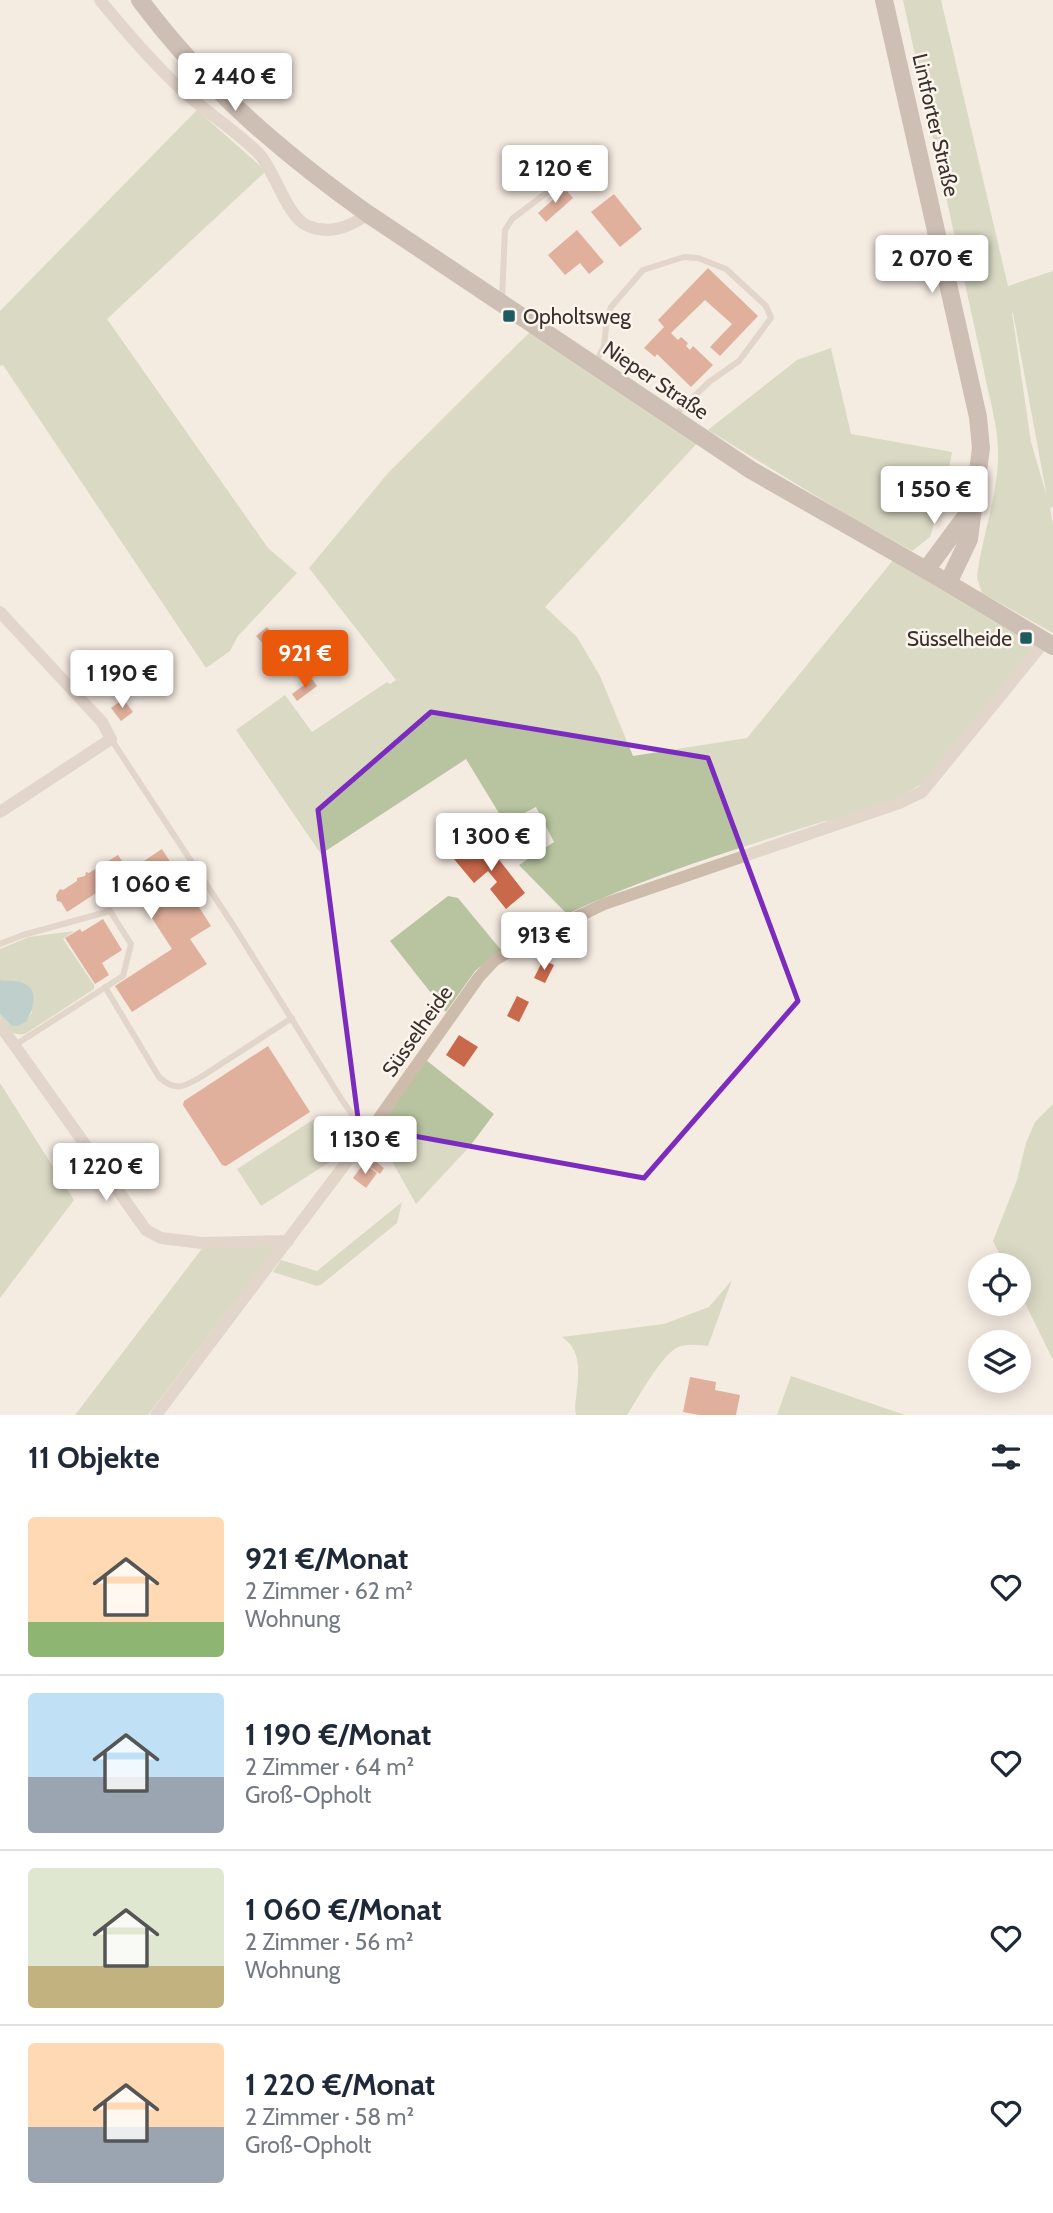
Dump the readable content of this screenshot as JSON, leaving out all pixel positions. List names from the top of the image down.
{
  "streets": {
    "street": ["Lintforter Straße", "Nieper Straße", "Süsselheide"]
  },
  "crossings": [
    ["Lintforter Straße", "Nieper Straße"],
    ["Nieper Straße", "Süsselheide"]
  ],
  "places": {
    "transit": ["Opholtsweg", "Süsselheide"]
  },
  "page": {
    "price": [
      "2 440 €",
      "2 120 €",
      "2 070 €",
      "1 550 €",
      "921 €",
      "1 190 €",
      "1 300 €",
      "1 060 €",
      "913 €",
      "1 130 €",
      "1 220 €"
    ],
    "heading": "11 Objekte",
    "list": [
      {
        "name": "921 €/Monat",
        "note": "2 Zimmer · 62 m² · Wohnung"
      },
      {
        "name": "1 190 €/Monat",
        "note": "2 Zimmer · 64 m² · Groß-Opholt"
      },
      {
        "name": "1 060 €/Monat",
        "note": "2 Zimmer · 56 m² · Wohnung"
      },
      {
        "name": "1 220 €/Monat",
        "note": "2 Zimmer · 58 m² · Groß-Opholt"
      }
    ]
  }
}
